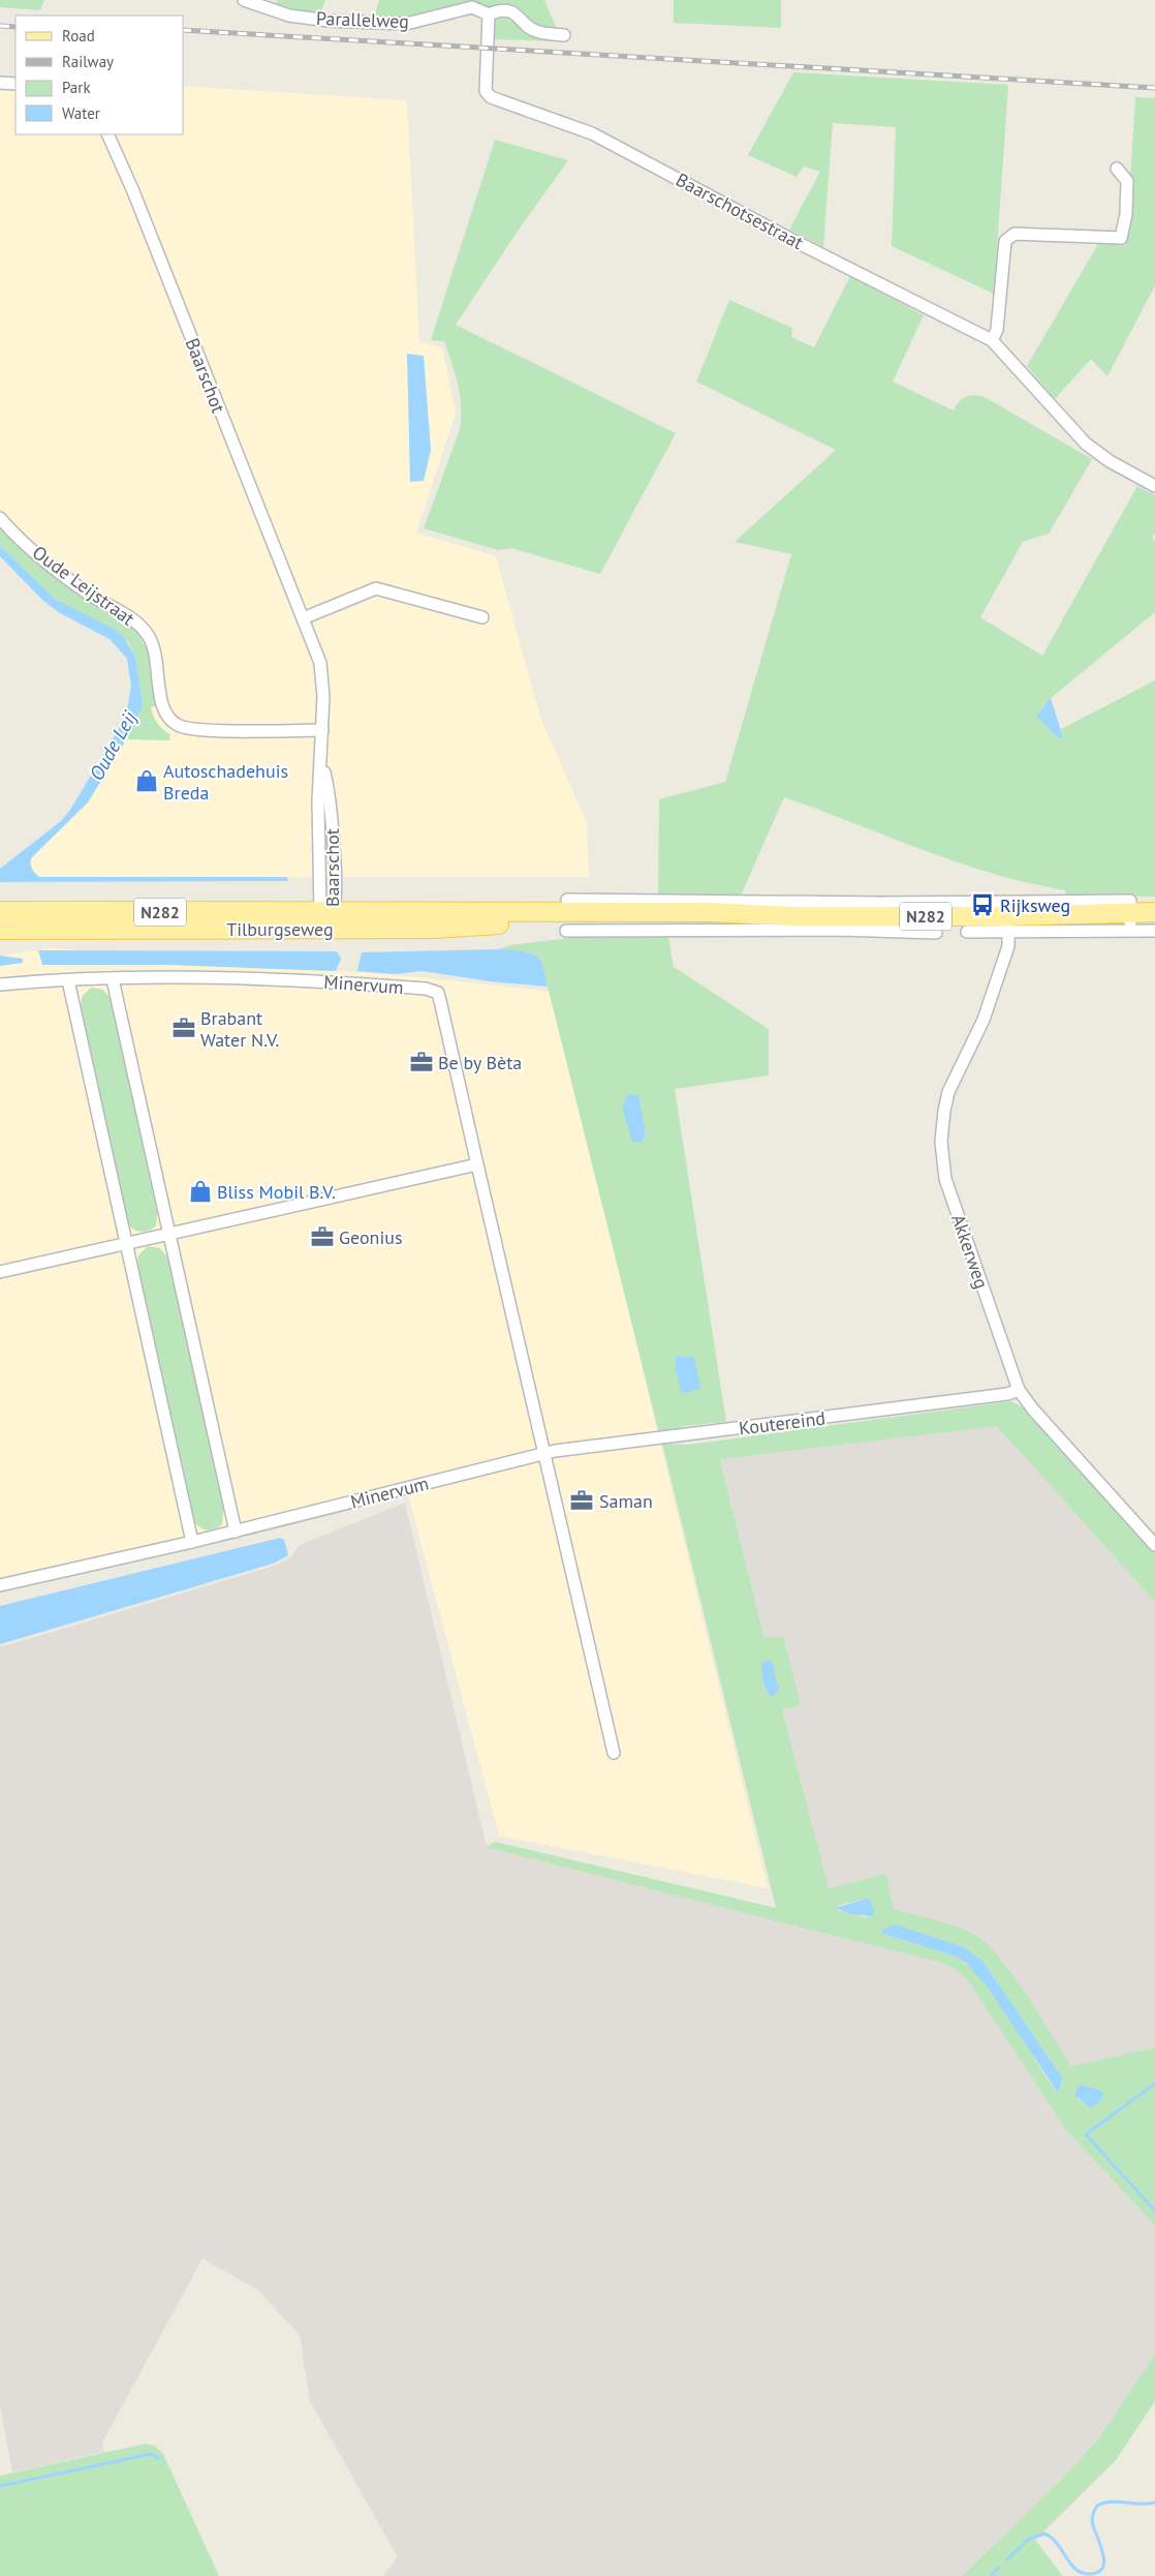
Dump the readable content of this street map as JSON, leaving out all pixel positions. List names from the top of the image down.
{
  "streets": {
    "main road": ["N282", "Tilburgseweg"],
    "street": [
      "Parallelweg",
      "Baarschotsestraat",
      "Baarschot",
      "Oude Leijstraat",
      "Minervum",
      "Akkerweg",
      "Koutereind"
    ]
  },
  "crossings": [
    ["Parallelweg", "Baarschotsestraat"],
    ["Baarschot", "Oude Leijstraat"],
    ["Baarschot", "Tilburgseweg"],
    ["N282", "Tilburgseweg"],
    ["N282", "Akkerweg"],
    ["Minervum", "Koutereind"],
    ["Akkerweg", "Koutereind"]
  ],
  "water": ["Oude Leij"],
  "places": {
    "shop": ["Autoschadehuis Breda", "Bliss Mobil B.V."],
    "bus stop": ["Rijksweg"],
    "office": [
      "Brabant Water N.V.",
      "Be by Bèta",
      "Geonius",
      "Saman"
    ]
  },
  "legend": [
    "Road",
    "Railway",
    "Park",
    "Water"
  ]
}
